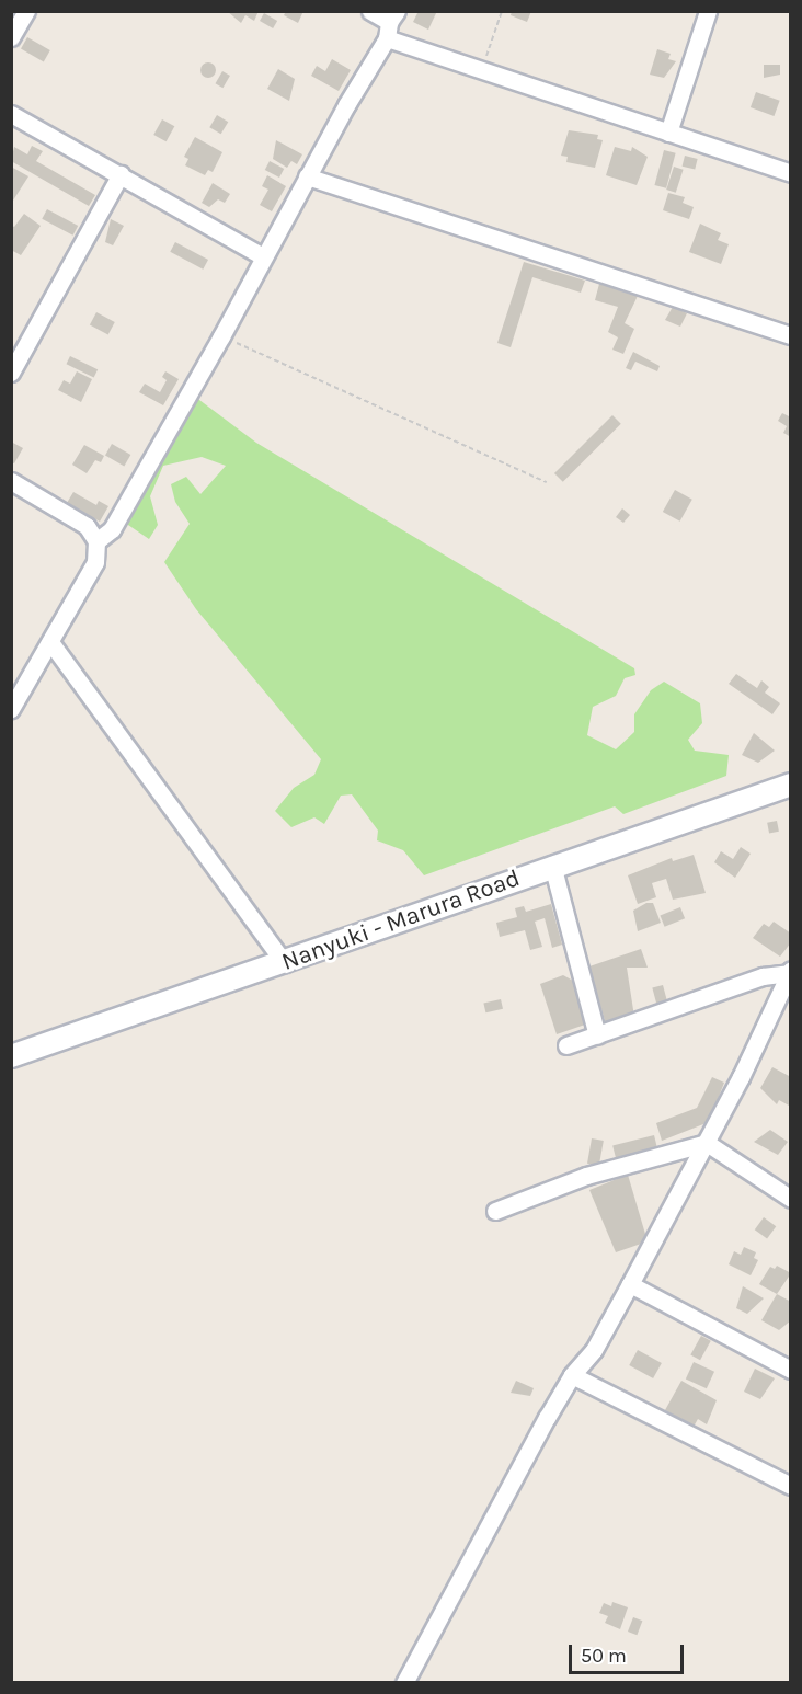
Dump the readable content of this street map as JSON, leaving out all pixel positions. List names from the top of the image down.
{
  "streets": {
    "street": ["Nanyuki - Marura Road"]
  },
  "scale_bar": "50 m"
}
